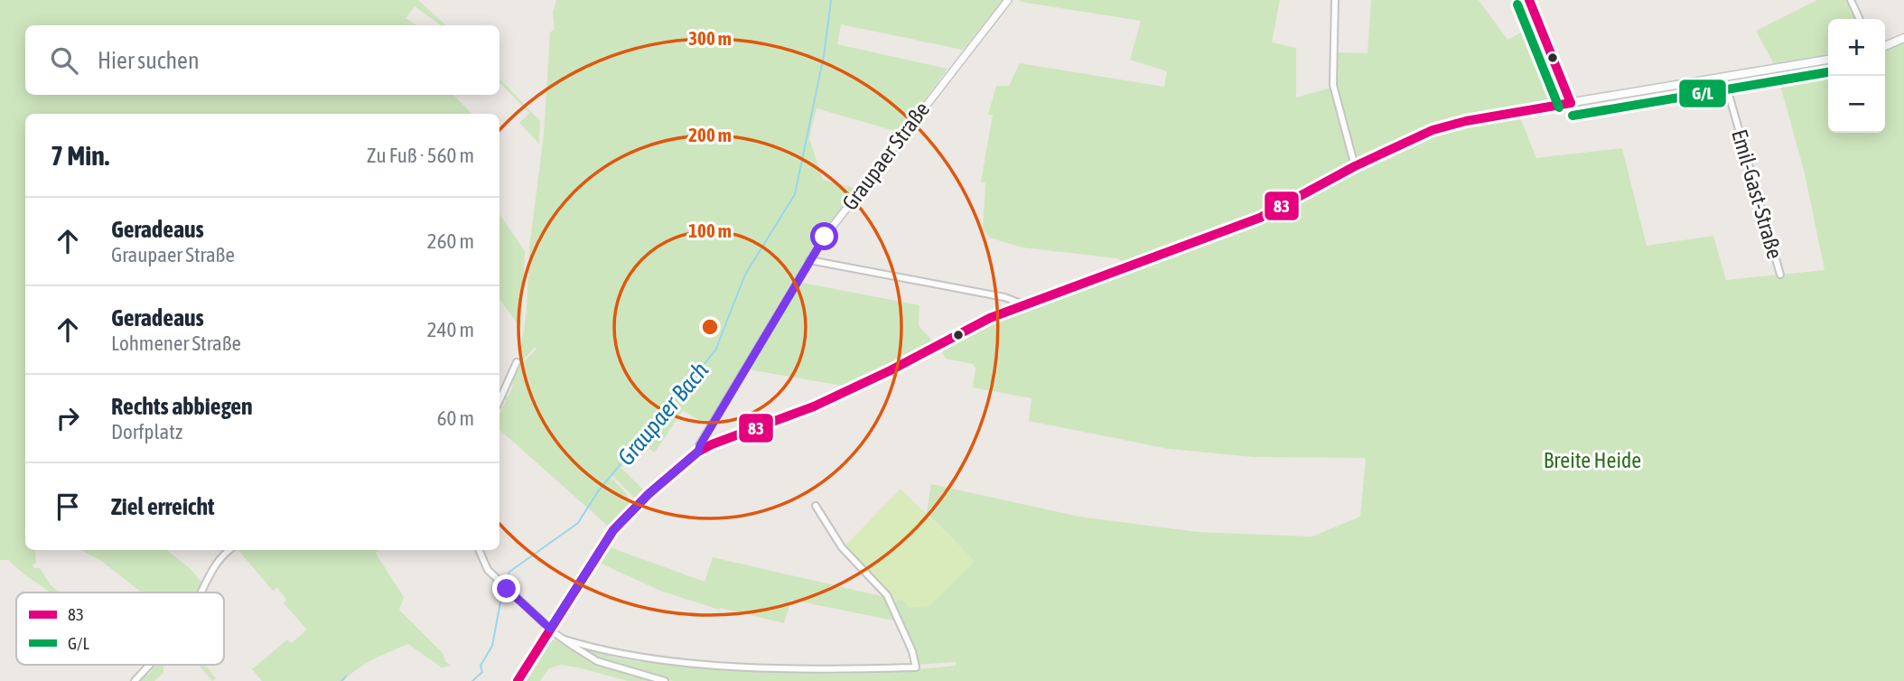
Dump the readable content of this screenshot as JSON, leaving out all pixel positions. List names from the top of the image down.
{
  "streets": {
    "street": ["Graupaer Straße", "Emil-Gast-Straße"]
  },
  "water": ["Graupaer Bach"],
  "parks": ["Breite Heide"],
  "lines": ["transit line 83", "transit line G/L"],
  "legend": ["83", "G/L"],
  "page": {
    "map_buttons": ["+", "−"],
    "search": "Hier suchen",
    "heading": ["7 Min.", "Zu Fuß · 560 m"],
    "list": [
      ["Geradeaus", "Graupaer Straße", "260 m"],
      ["Geradeaus", "Lohmener Straße", "240 m"],
      ["Rechts abbiegen", "Dorfplatz", "60 m"],
      "Ziel erreicht"
    ]
  },
  "rings": ["300 m", "200 m", "100 m"]
}
